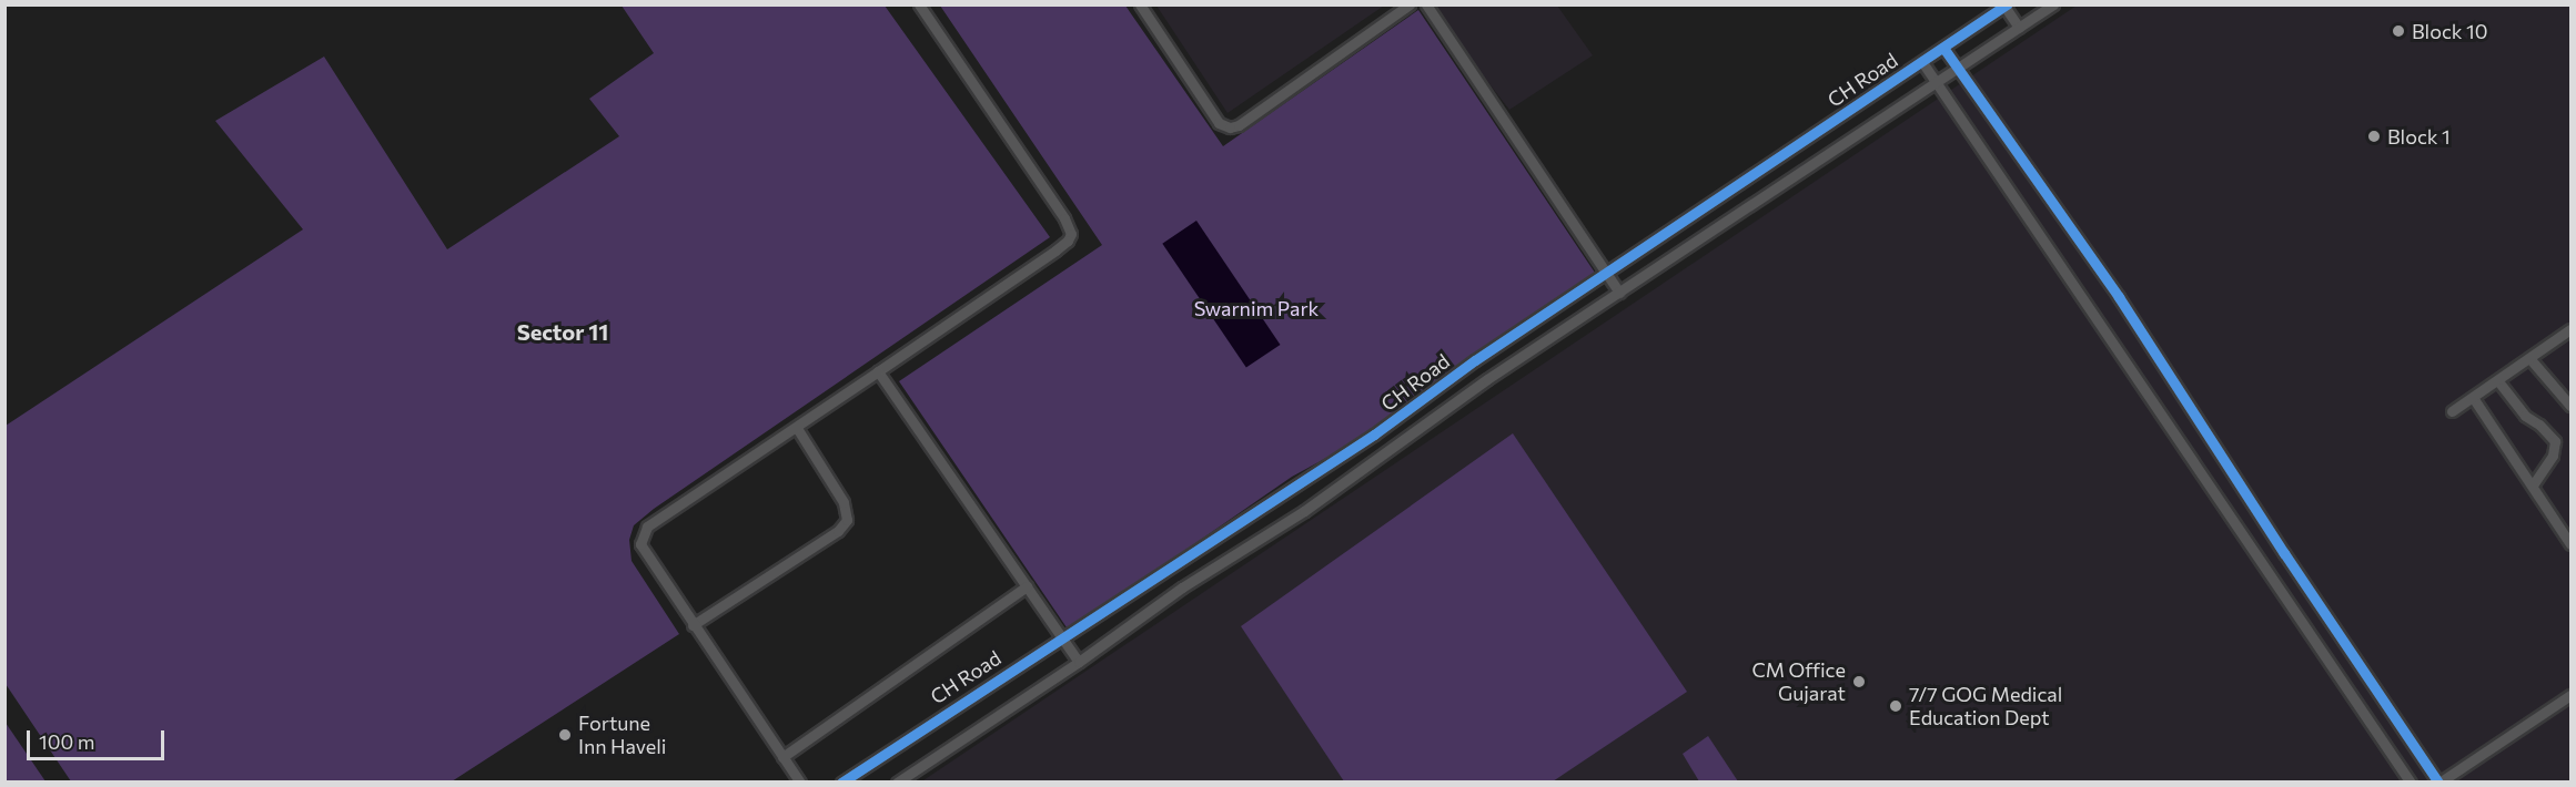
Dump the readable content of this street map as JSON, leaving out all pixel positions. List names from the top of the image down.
{
  "streets": {
    "street": ["CH Road"]
  },
  "districts": ["Sector 11"],
  "parks": ["Swarnim Park"],
  "places": [
    "Block 10",
    "Block 1",
    "CM Office Gujarat",
    "7/7 GOG Medical Education Dept",
    "Fortune Inn Haveli"
  ],
  "scale_bar": "100 m"
}
